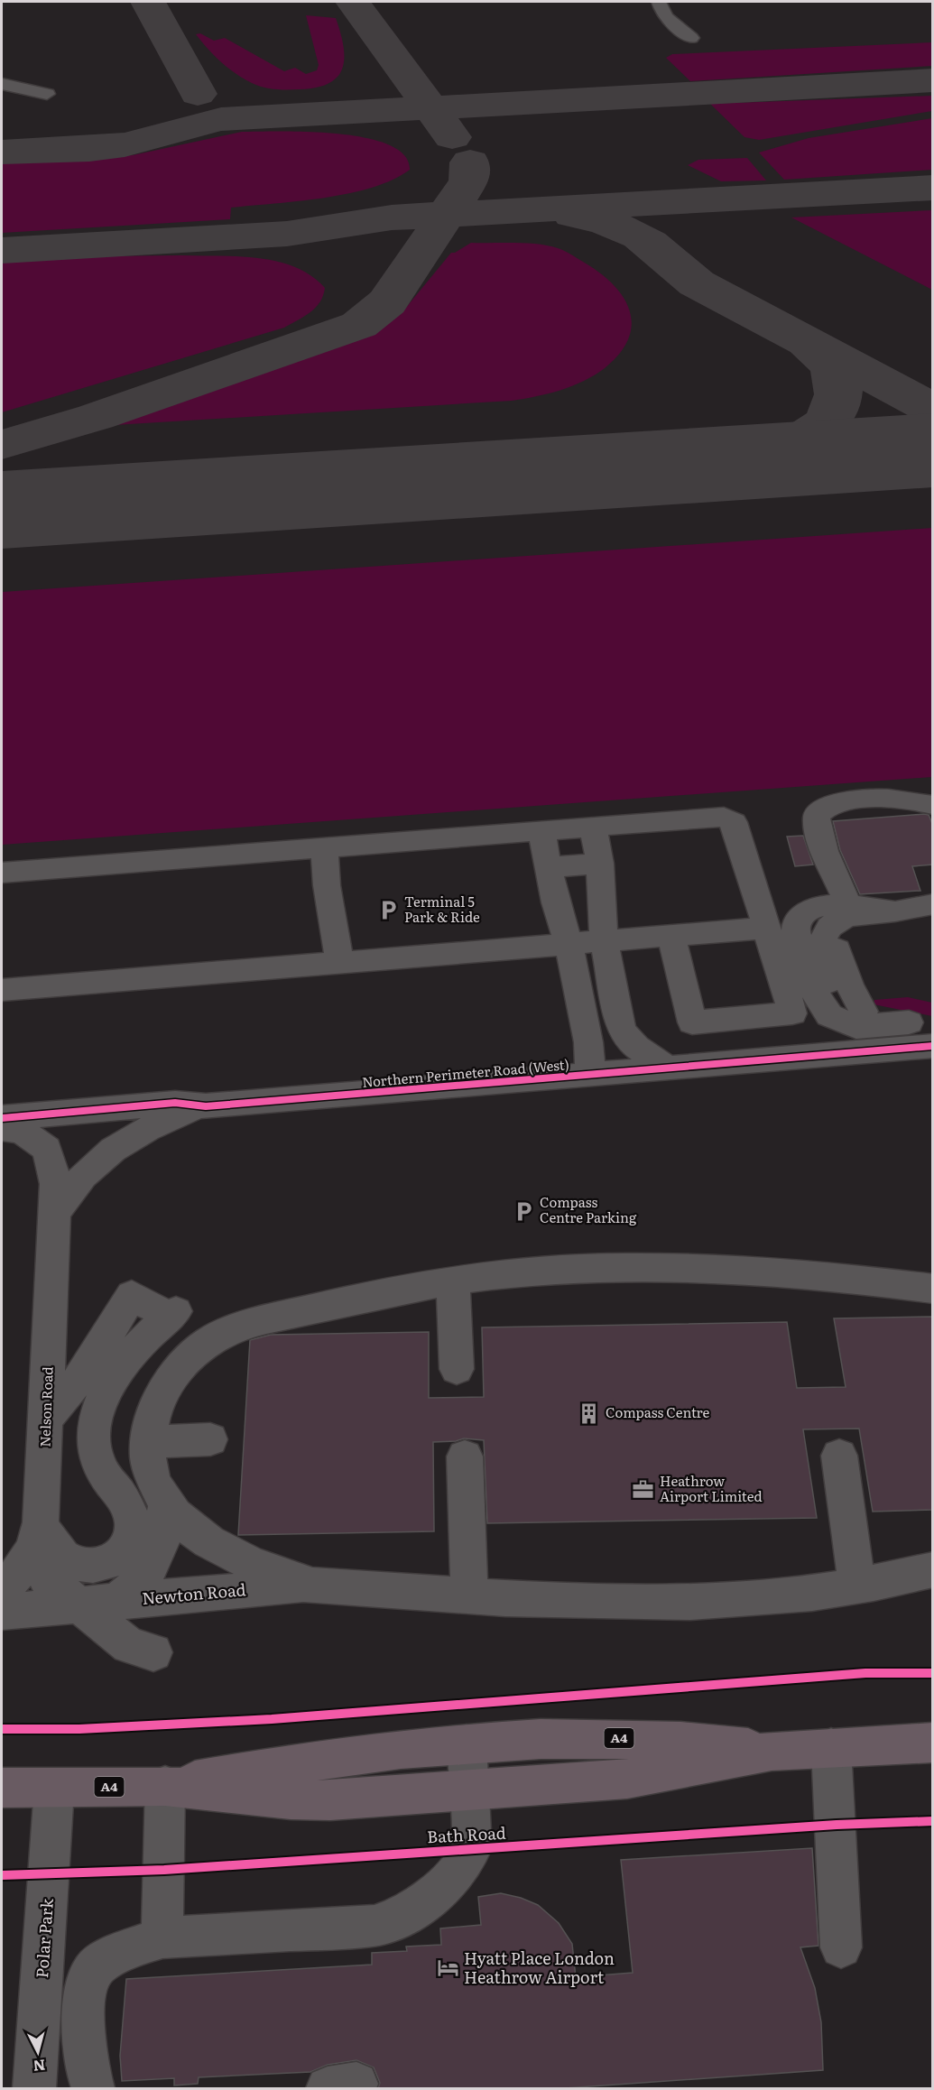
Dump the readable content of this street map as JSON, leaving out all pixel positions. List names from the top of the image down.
{
  "streets": {
    "highway": ["A4"],
    "street": [
      "Northern Perimeter Road (West)",
      "Nelson Road",
      "Newton Road",
      "Polar Park"
    ],
    "cycle path": ["Bath Road"]
  },
  "crossings": [
    ["A4", "Polar Park"]
  ],
  "places": {
    "parking": ["Terminal 5 Park & Ride", "Compass Centre Parking"],
    "building": ["Compass Centre"],
    "office": ["Heathrow Airport Limited"],
    "hotel": ["Hyatt Place London Heathrow Airport"]
  },
  "north": "bottom"
}
